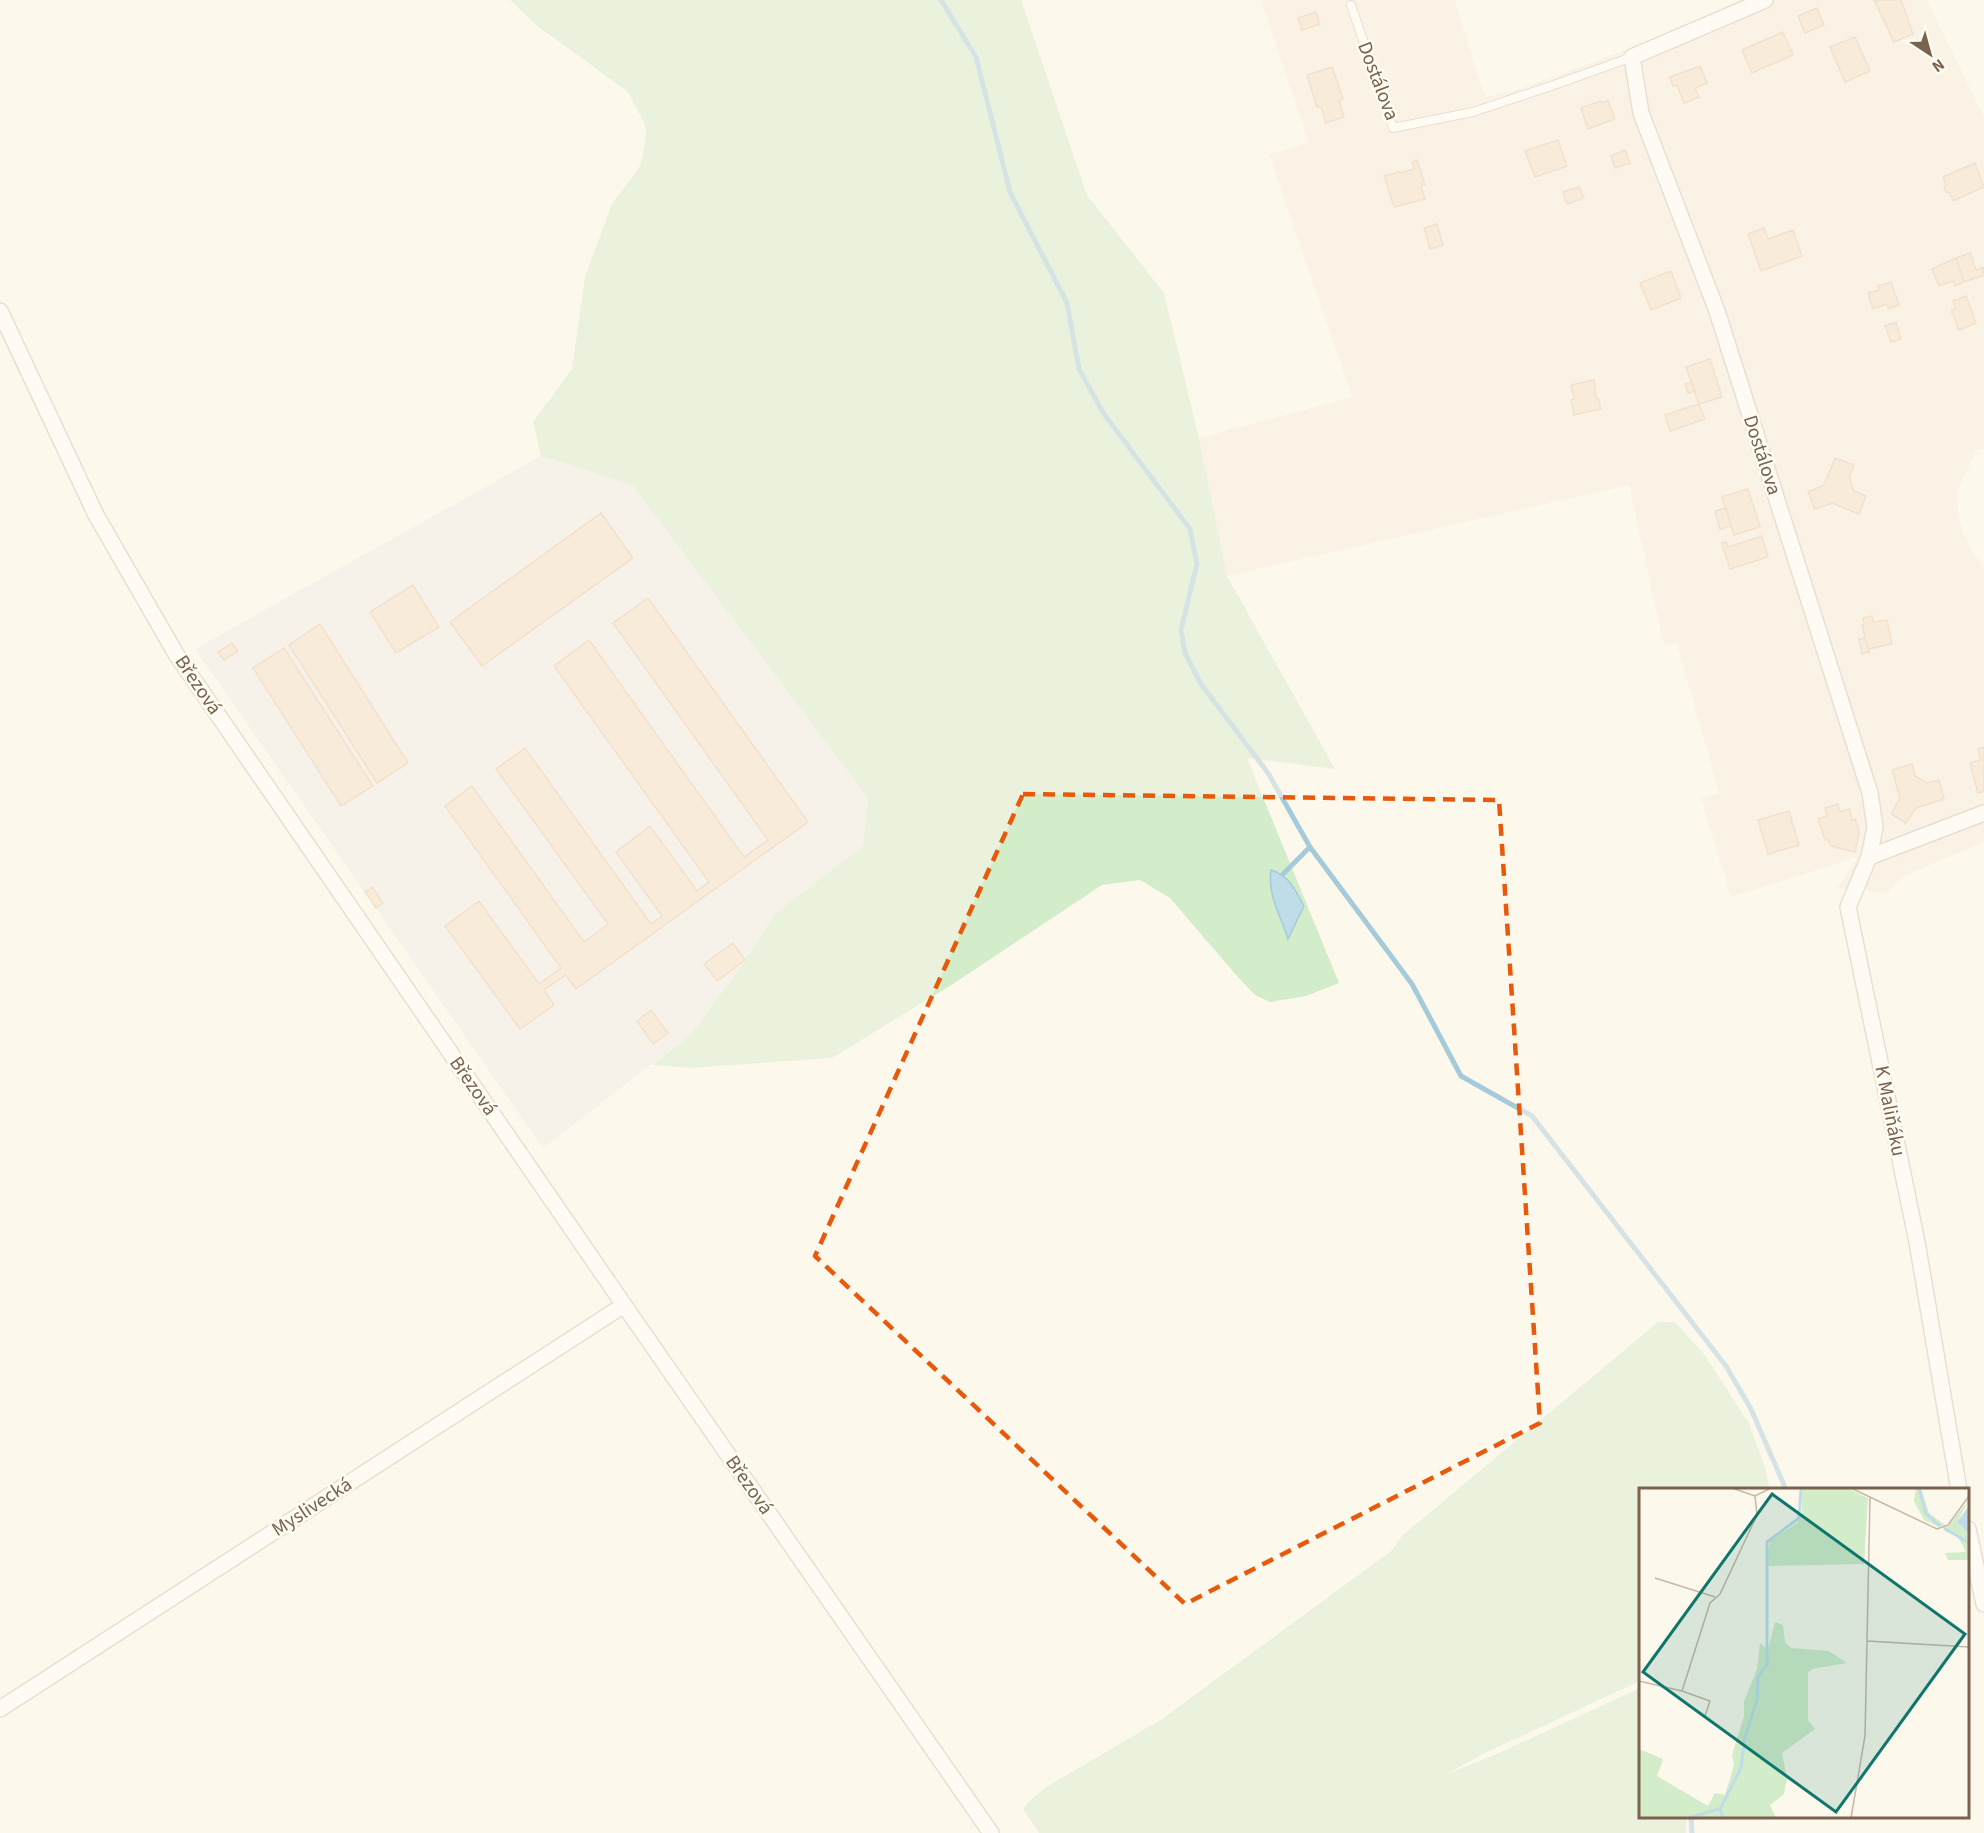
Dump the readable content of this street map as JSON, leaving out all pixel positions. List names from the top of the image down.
{
  "streets": {
    "street": [
      "Dostálova",
      "Březová",
      "K Maliňáku",
      "Myslivecká"
    ]
  },
  "crossings": [
    ["Dostálova", "K Maliňáku"],
    ["Březová", "Myslivecká"]
  ],
  "north": "bottom right"
}
